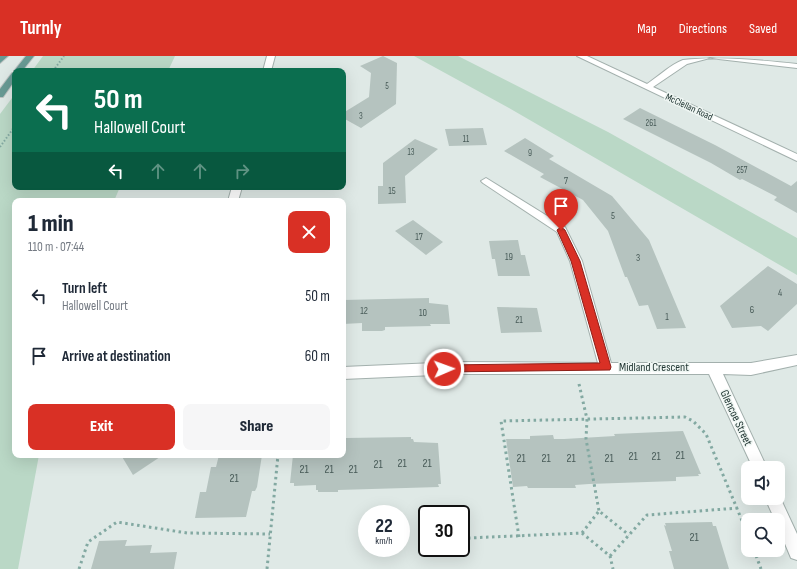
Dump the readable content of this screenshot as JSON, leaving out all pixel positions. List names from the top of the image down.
{
  "streets": {
    "street": ["McClellan Road", "Midland Crescent", "Glencoe Street"]
  },
  "crossings": [
    ["Midland Crescent", "Glencoe Street"]
  ],
  "house_numbers": [
    "5",
    "3",
    "261",
    "11",
    "13",
    "9",
    "257",
    "7",
    "15",
    "5",
    "17",
    "19",
    "3",
    "4",
    "6",
    "12",
    "10",
    "1",
    "21",
    "21",
    "21",
    "21",
    "21",
    "21",
    "21",
    "21",
    "21",
    "21",
    "21",
    "21",
    "21",
    "21",
    "21",
    "21"
  ],
  "page": {
    "header": "Turnly",
    "nav": ["Map", "Directions", "Saved"],
    "turn": ["50 m", "Hallowell Court"],
    "heading": ["1 min", "110 m · 07:44"],
    "list": [
      {
        "name": "Turn left",
        "note": "Hallowell Court",
        "value": "50 m"
      },
      {
        "name": "Arrive at destination",
        "value": "60 m"
      }
    ],
    "buttons": ["Exit", "Share"],
    "speed": "22 km/h",
    "limit": "30"
  }
}
